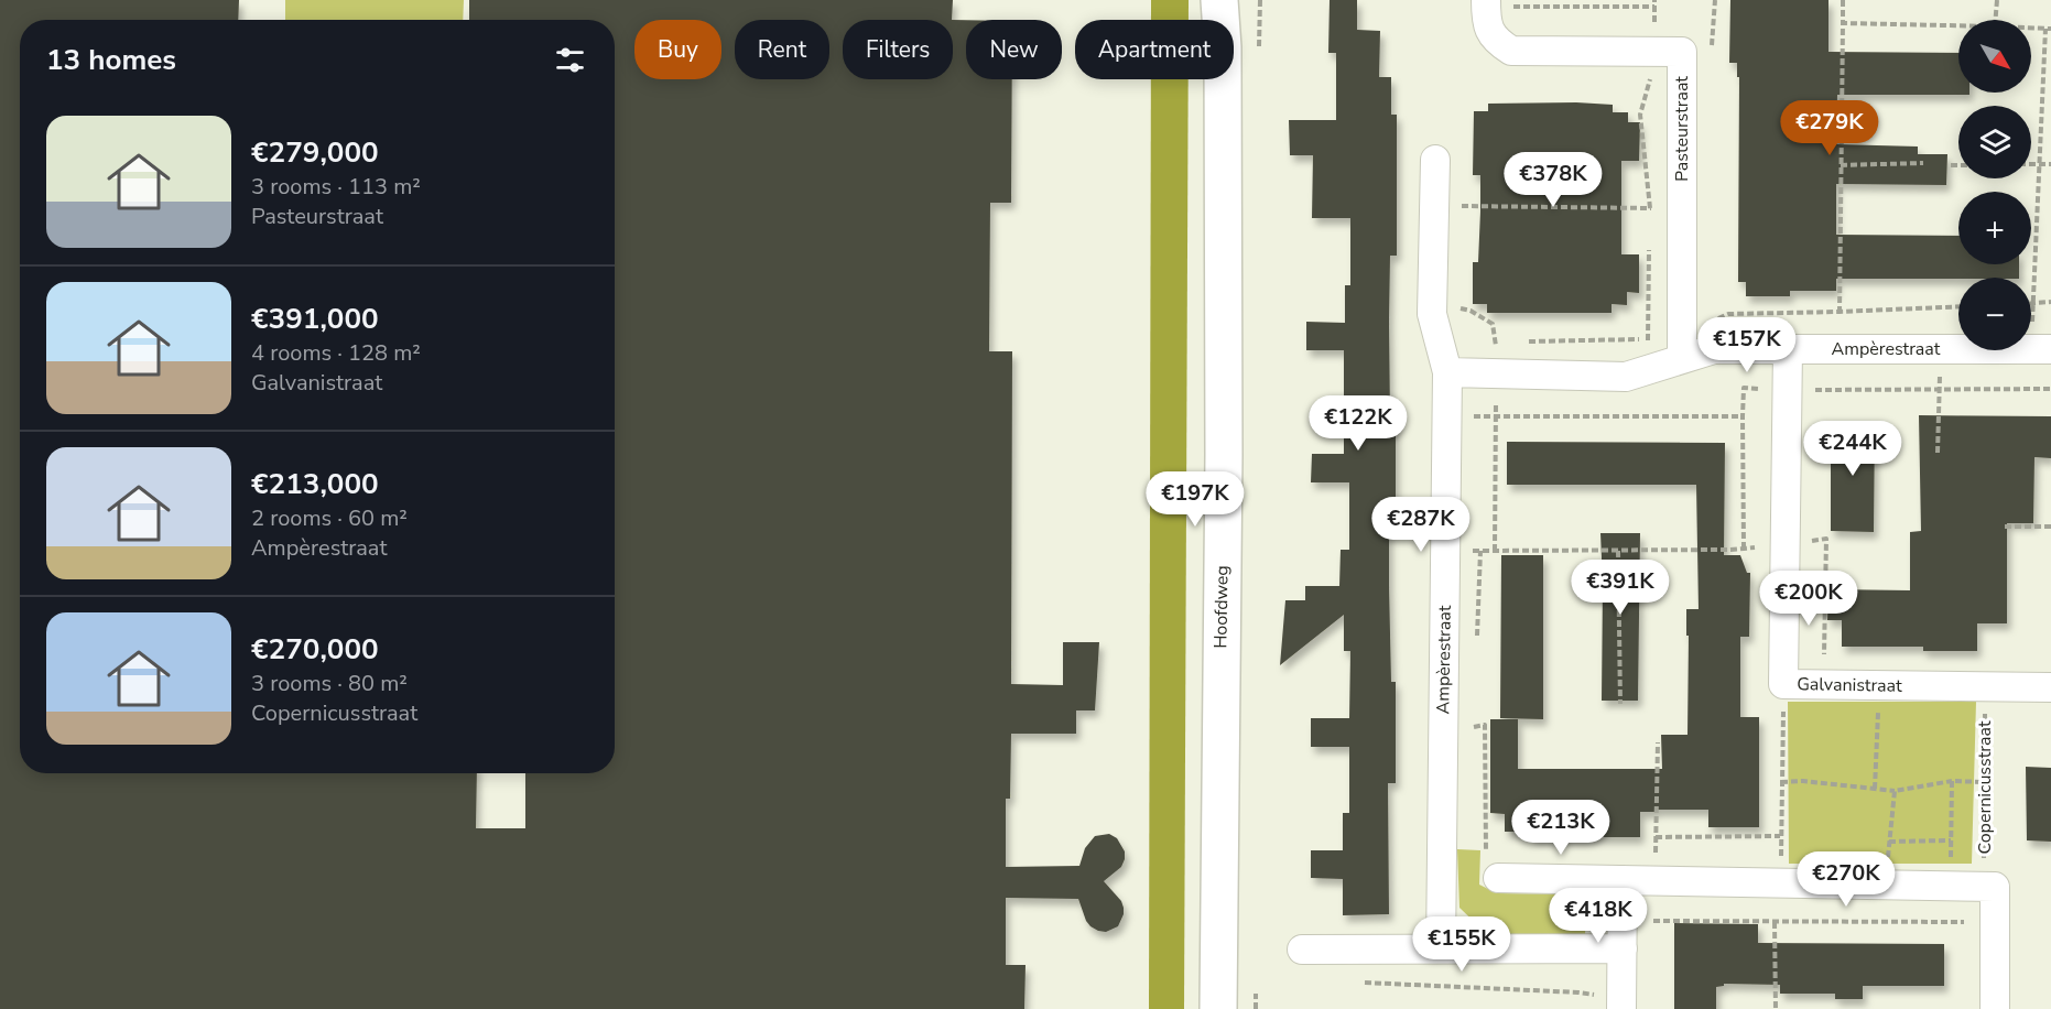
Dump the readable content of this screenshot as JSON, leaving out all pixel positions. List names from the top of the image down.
{
  "streets": {
    "main road": ["Hoofdweg"],
    "street": ["Pasteurstraat", "Ampèrestraat", "Galvanistraat"],
    "path": ["Copernicusstraat"]
  },
  "crossings": [
    ["Pasteurstraat", "Ampèrestraat"],
    ["Ampèrestraat", "Galvanistraat"],
    ["Galvanistraat", "Copernicusstraat"]
  ],
  "north": "bottom right",
  "page": {
    "map_buttons": ["+", "−"],
    "chip": [
      "Buy",
      "Rent",
      "Filters",
      "New",
      "Apartment"
    ],
    "heading": "13 homes",
    "list": [
      {
        "name": "€279,000",
        "note": "3 rooms · 113 m² · Pasteurstraat"
      },
      {
        "name": "€391,000",
        "note": "4 rooms · 128 m² · Galvanistraat"
      },
      {
        "name": "€213,000",
        "note": "2 rooms · 60 m² · Ampèrestraat"
      },
      {
        "name": "€270,000",
        "note": "3 rooms · 80 m² · Copernicusstraat"
      }
    ],
    "price": [
      "€279K",
      "€378K",
      "€157K",
      "€122K",
      "€244K",
      "€197K",
      "€287K",
      "€391K",
      "€200K",
      "€213K",
      "€270K",
      "€418K",
      "€155K"
    ]
  }
}
